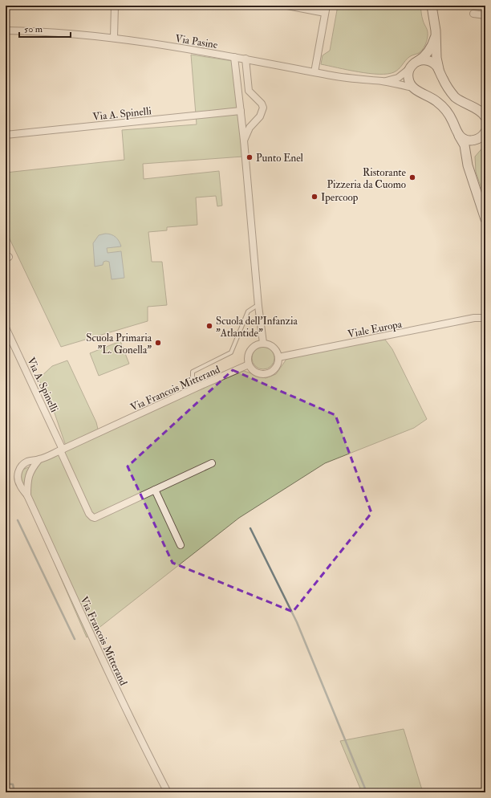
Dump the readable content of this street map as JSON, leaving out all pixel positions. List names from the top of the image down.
{
  "streets": {
    "street": [
      "Via Pasine",
      "Via A. Spinelli",
      "Viale Europa",
      "Via Francois Mitterand"
    ]
  },
  "crossings": [
    ["Via A. Spinelli", "Via Francois Mitterand"],
    ["Viale Europa", "Via Francois Mitterand"]
  ],
  "places": [
    "Punto Enel",
    "Ristorante Pizzeria da Cuomo",
    "Ipercoop",
    "Scuola dell'Infanzia \"Atlantide\"",
    "Scuola Primaria \"L. Gonella\""
  ],
  "scale_bar": "50 m"
}
